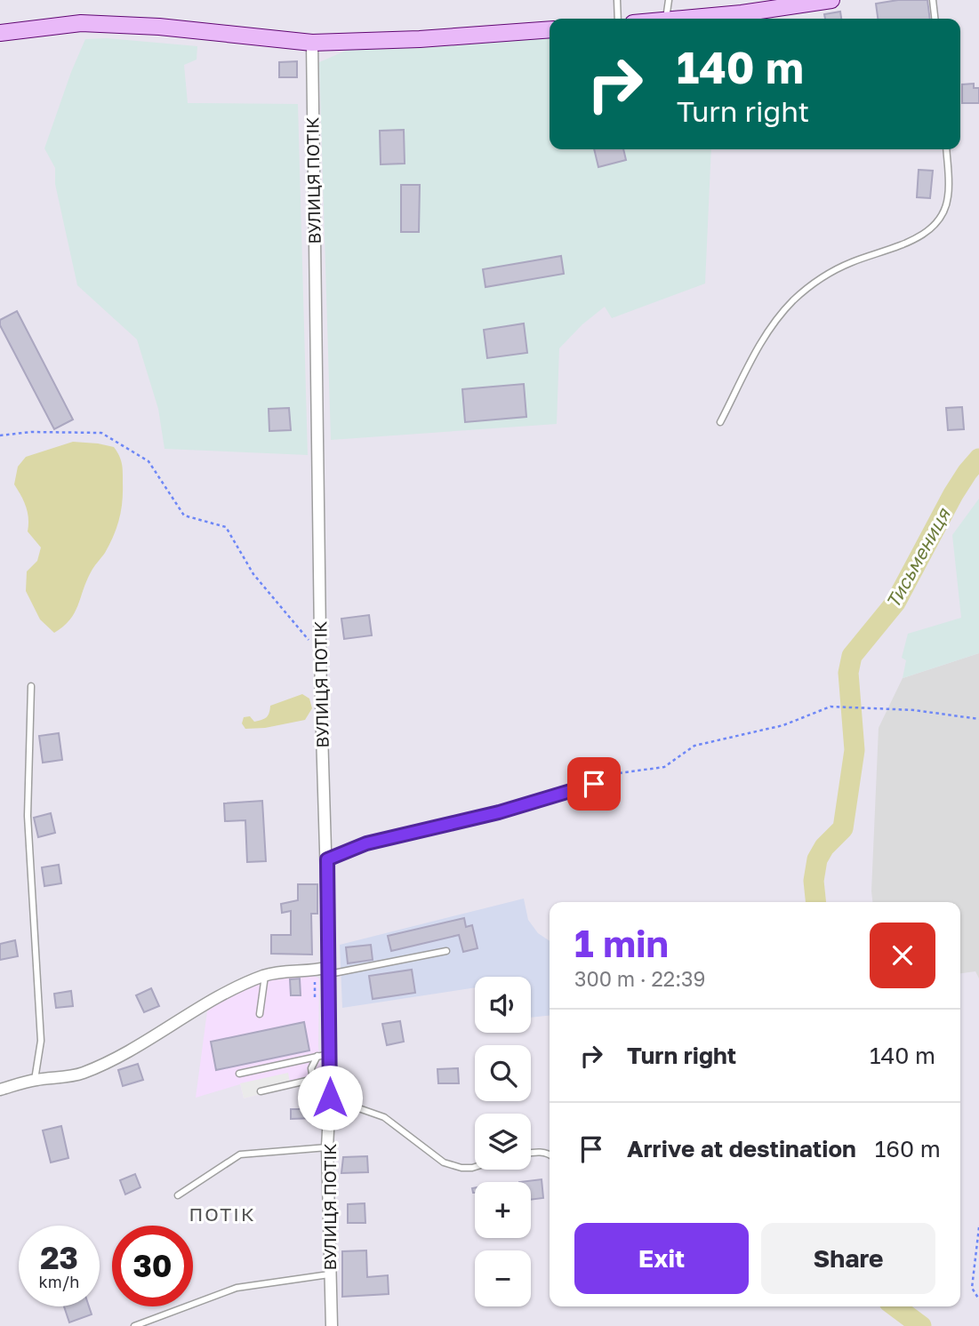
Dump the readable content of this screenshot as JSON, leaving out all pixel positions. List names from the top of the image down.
{
  "streets": {
    "street": ["ВУЛИЦЯ ПОТІК"]
  },
  "districts": ["ПОТІК"],
  "water": ["Тисьмениця"],
  "page": {
    "turn": ["140 m", "Turn right"],
    "heading": ["1 min", "300 m · 22:39"],
    "map_buttons": ["+", "−"],
    "list": [
      {
        "name": "Turn right",
        "value": "140 m"
      },
      {
        "name": "Arrive at destination",
        "value": "160 m"
      }
    ],
    "buttons": ["Exit", "Share"],
    "speed": "23 km/h",
    "limit": "30"
  }
}
